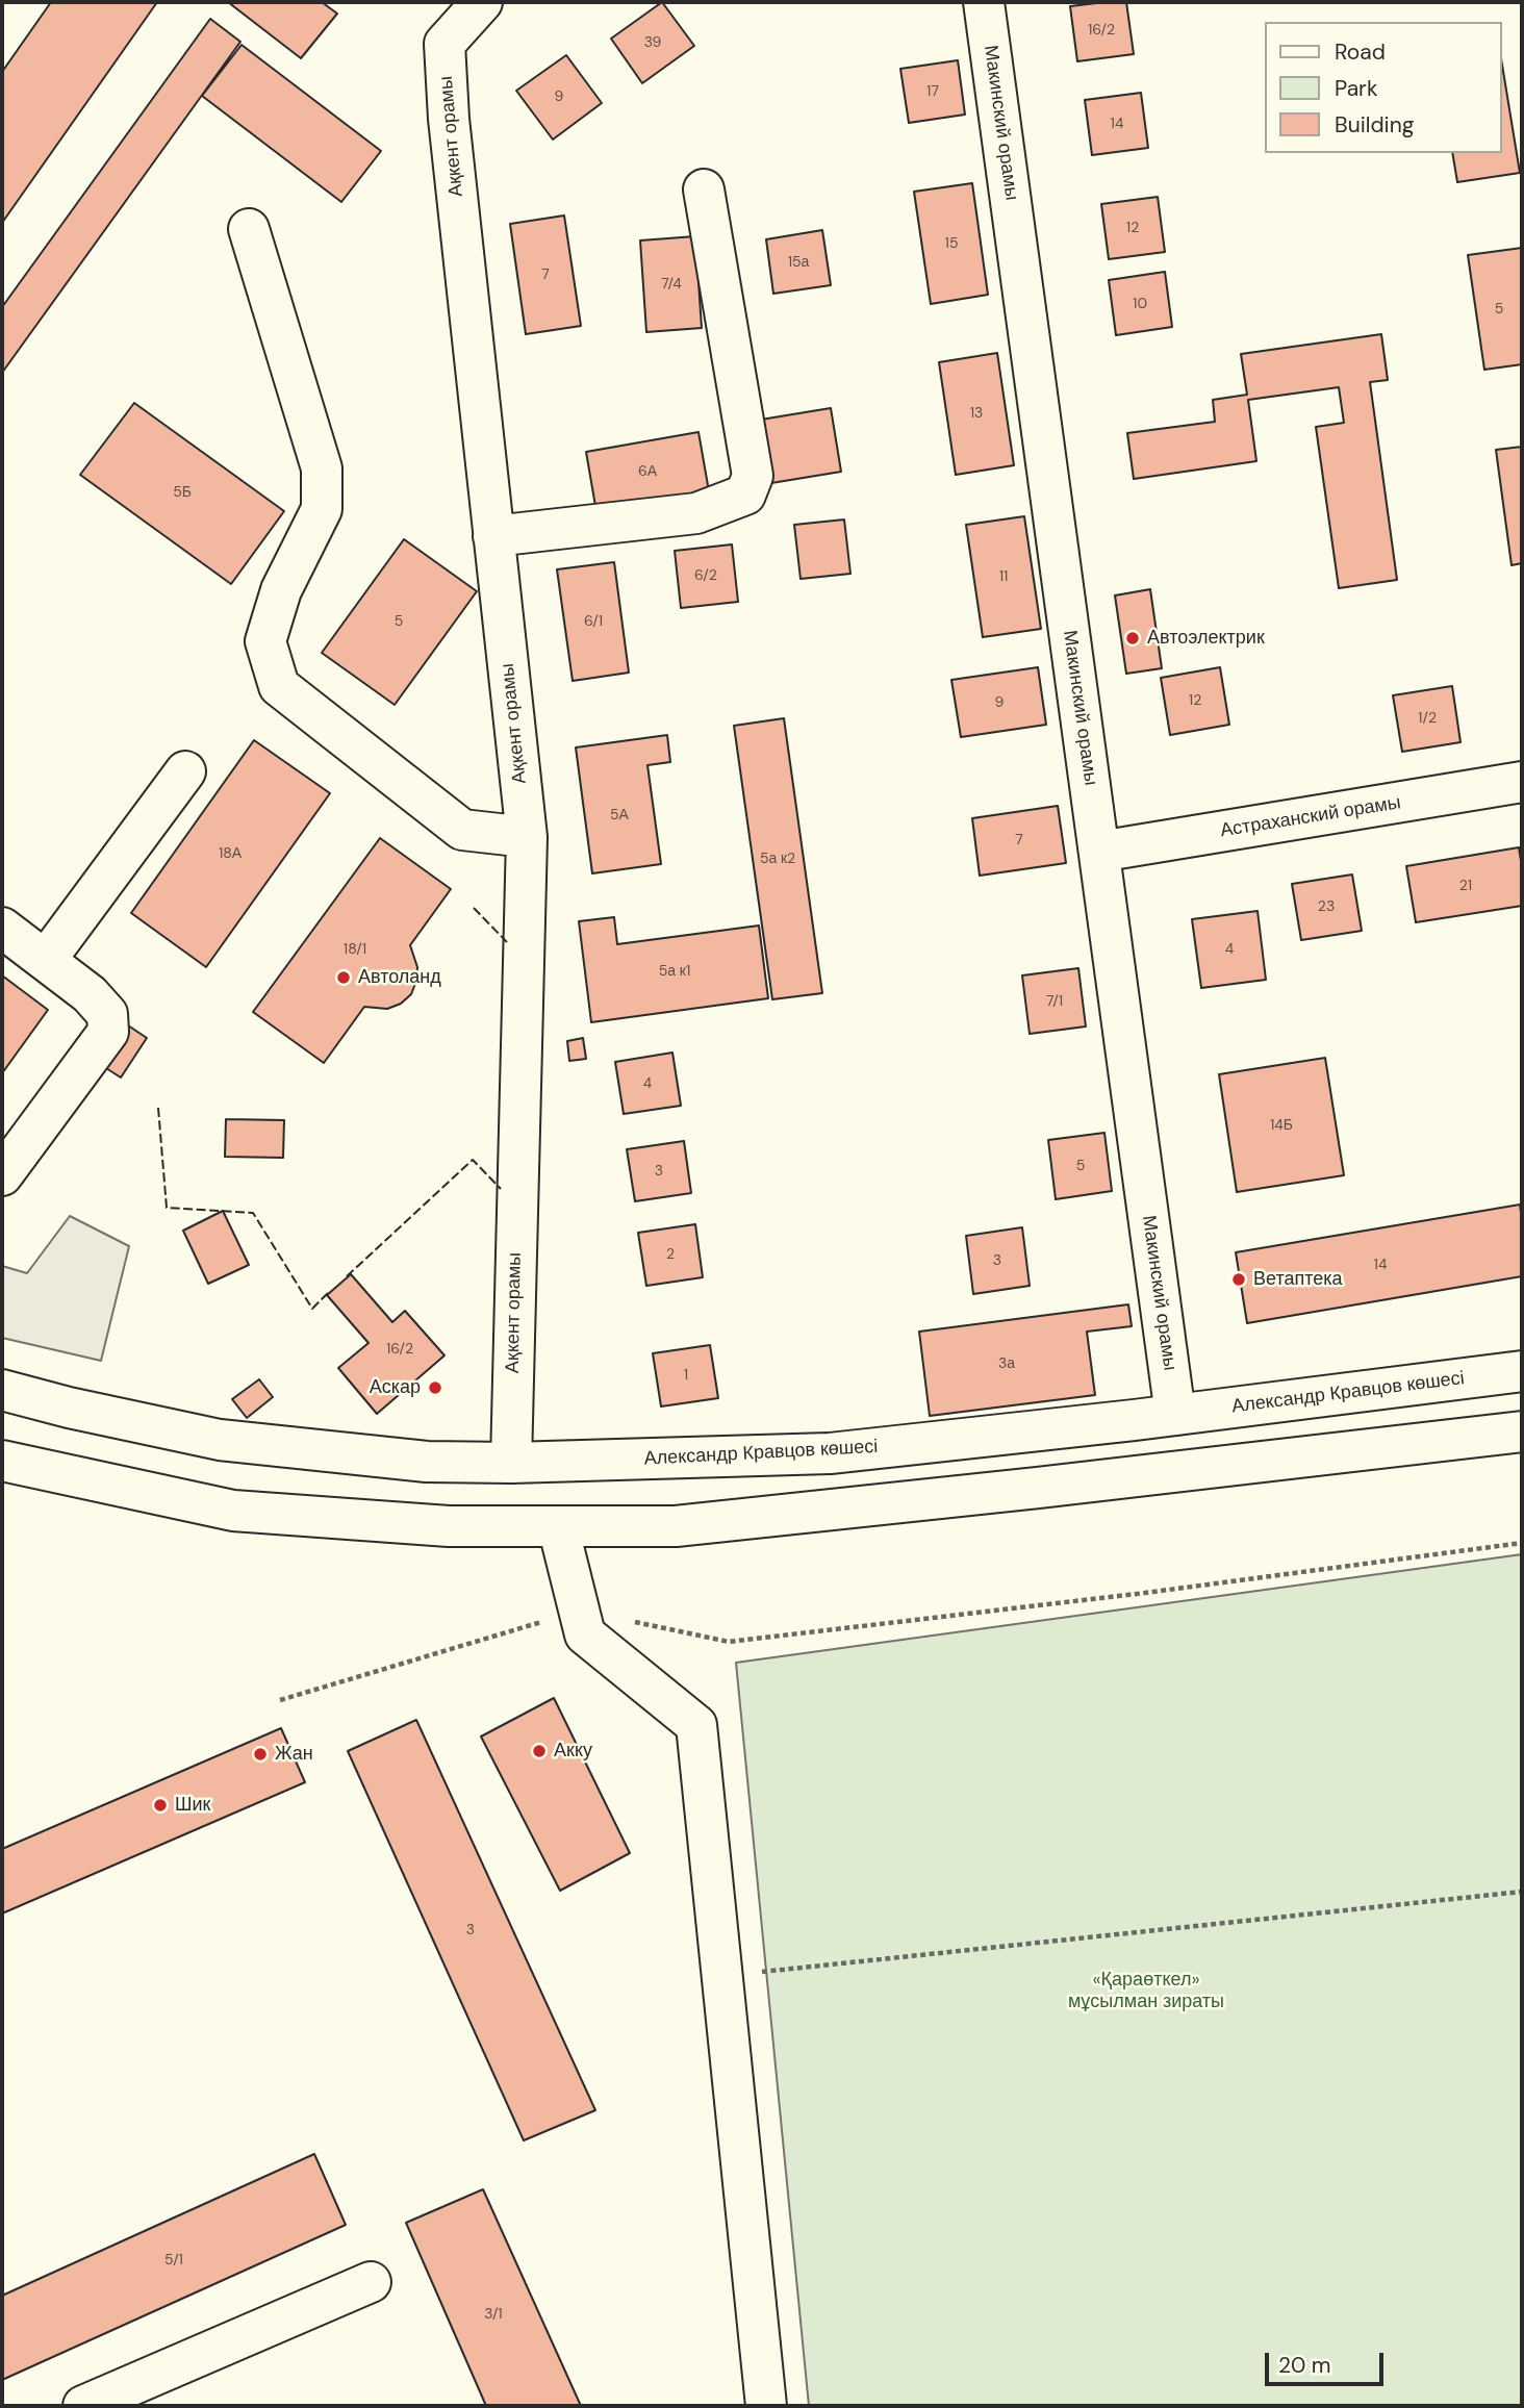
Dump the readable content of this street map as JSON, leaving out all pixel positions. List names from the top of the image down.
{
  "streets": {
    "street": [
      "Макинский орамы",
      "Ақкент орамы",
      "Астраханский орамы",
      "Александр Кравцов көшесі"
    ]
  },
  "crossings": [
    ["Макинский орамы", "Астраханский орамы"],
    ["Макинский орамы", "Александр Кравцов көшесі"],
    ["Ақкент орамы", "Александр Кравцов көшесі"]
  ],
  "parks": ["«Қараөткел» мұсылман зираты"],
  "places": [
    "Автоэлектрик",
    "Автоланд",
    "Ветаптека",
    "Аскар",
    "Акку",
    "Жан",
    "Шик"
  ],
  "house_numbers": [
    "16/2",
    "39",
    "17",
    "9",
    "14",
    "12",
    "15",
    "15а",
    "7",
    "7/4",
    "10",
    "5",
    "13",
    "6А",
    "5Б",
    "6/2",
    "11",
    "5",
    "6/1",
    "12",
    "9",
    "1/2",
    "5А",
    "7",
    "18А",
    "5а к2",
    "21",
    "23",
    "18/1",
    "4",
    "5а к1",
    "7/1",
    "4",
    "14Б",
    "5",
    "3",
    "2",
    "3",
    "14",
    "16/2",
    "3а",
    "1",
    "3",
    "5/1",
    "3/1"
  ],
  "legend": ["Road", "Park", "Building"],
  "scale_bar": "20 m"
}
